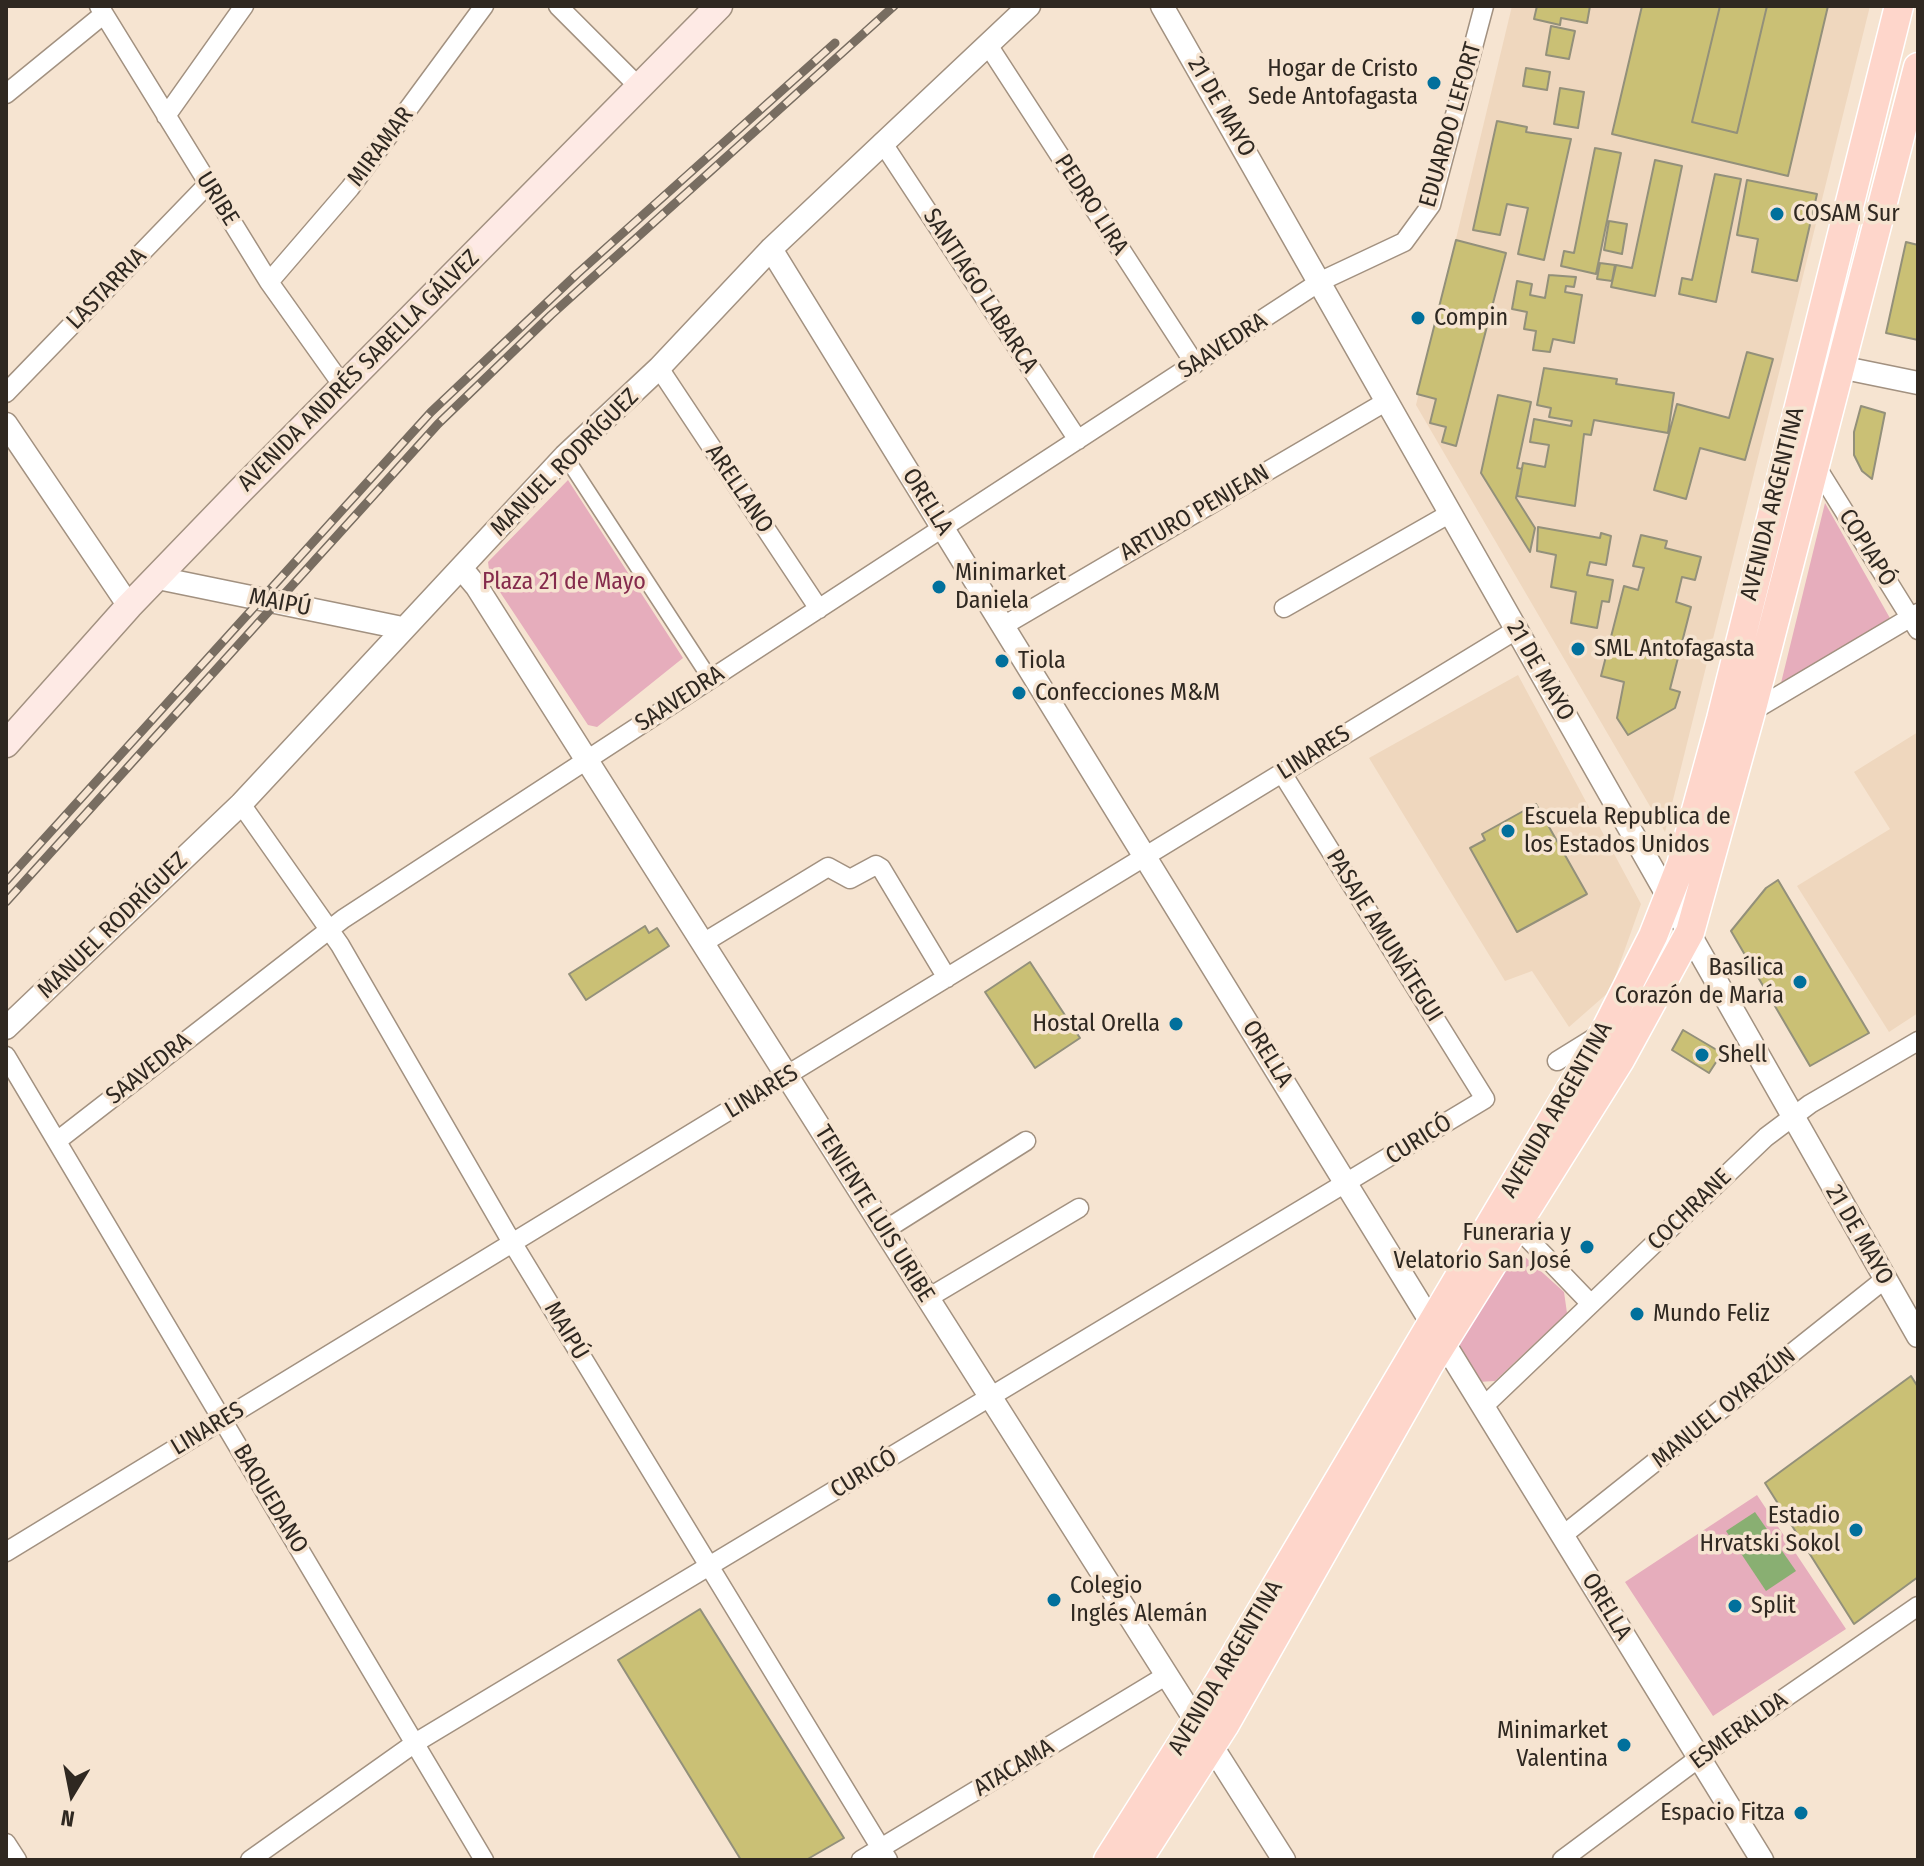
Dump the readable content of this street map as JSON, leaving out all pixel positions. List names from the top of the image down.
{
  "streets": {
    "main road": ["AVENIDA ANDRÉS SABELLA GÁLVEZ", "AVENIDA ARGENTINA"],
    "street": [
      "21 DE MAYO",
      "EDUARDO LEFORT",
      "MIRAMAR",
      "URIBE",
      "PEDRO LIRA",
      "LASTARRIA",
      "SANTIAGO LABARCA",
      "SAAVEDRA",
      "MANUEL RODRÍGUEZ",
      "ARELLANO",
      "ORELLA",
      "ARTURO PENJEAN",
      "COPIAPÓ",
      "MAIPÚ",
      "LINARES",
      "PASAJE AMUNÁTEGUI",
      "CURICÓ",
      "COCHRANE",
      "TENIENTE LUIS URIBE",
      "MANUEL OYARZÚN",
      "BAQUEDANO",
      "ESMERALDA",
      "ATACAMA"
    ]
  },
  "crossings": [
    ["21 DE MAYO", "EDUARDO LEFORT"],
    ["21 DE MAYO", "SAAVEDRA"],
    ["21 DE MAYO", "AVENIDA ARGENTINA"],
    ["21 DE MAYO", "ARTURO PENJEAN"],
    ["21 DE MAYO", "LINARES"],
    ["21 DE MAYO", "COCHRANE"],
    ["21 DE MAYO", "MANUEL OYARZÚN"],
    ["EDUARDO LEFORT", "SAAVEDRA"],
    ["MIRAMAR", "URIBE"],
    ["URIBE", "LASTARRIA"],
    ["URIBE", "AVENIDA ANDRÉS SABELLA GÁLVEZ"],
    ["PEDRO LIRA", "SAAVEDRA"],
    ["PEDRO LIRA", "MANUEL RODRÍGUEZ"],
    ["SANTIAGO LABARCA", "SAAVEDRA"],
    ["SANTIAGO LABARCA", "MANUEL RODRÍGUEZ"],
    ["SAAVEDRA", "ARELLANO"],
    ["SAAVEDRA", "ORELLA"],
    ["SAAVEDRA", "MAIPÚ"],
    ["SAAVEDRA", "TENIENTE LUIS URIBE"],
    ["SAAVEDRA", "BAQUEDANO"],
    ["AVENIDA ANDRÉS SABELLA GÁLVEZ", "MAIPÚ"],
    ["MANUEL RODRÍGUEZ", "ARELLANO"],
    ["MANUEL RODRÍGUEZ", "ORELLA"],
    ["MANUEL RODRÍGUEZ", "MAIPÚ"],
    ["MANUEL RODRÍGUEZ", "TENIENTE LUIS URIBE"],
    ["ORELLA", "AVENIDA ARGENTINA"],
    ["ORELLA", "ARTURO PENJEAN"],
    ["ORELLA", "LINARES"],
    ["ORELLA", "CURICÓ"],
    ["ORELLA", "COCHRANE"],
    ["ORELLA", "MANUEL OYARZÚN"],
    ["ORELLA", "ESMERALDA"],
    ["AVENIDA ARGENTINA", "COPIAPÓ"],
    ["AVENIDA ARGENTINA", "TENIENTE LUIS URIBE"],
    ["MAIPÚ", "LINARES"],
    ["MAIPÚ", "CURICÓ"],
    ["MAIPÚ", "ATACAMA"],
    ["LINARES", "PASAJE AMUNÁTEGUI"],
    ["LINARES", "TENIENTE LUIS URIBE"],
    ["LINARES", "BAQUEDANO"],
    ["PASAJE AMUNÁTEGUI", "CURICÓ"],
    ["CURICÓ", "TENIENTE LUIS URIBE"],
    ["CURICÓ", "BAQUEDANO"],
    ["TENIENTE LUIS URIBE", "ATACAMA"]
  ],
  "parks": ["Plaza 21 de Mayo"],
  "places": [
    "Hogar de Cristo Sede Antofagasta",
    "COSAM Sur",
    "Compin",
    "Minimarket Daniela",
    "SML Antofagasta",
    "Tiola",
    "Confecciones M&M",
    "Escuela Republica de los Estados Unidos",
    "Basílica Corazón de María",
    "Hostal Orella",
    "Shell",
    "Funeraria y Velatorio San José",
    "Mundo Feliz",
    "Estadio Hrvatski Sokol",
    "Colegio Inglés Alemán",
    "Split",
    "Minimarket Valentina",
    "Espacio Fitza"
  ],
  "north": "bottom"
}
